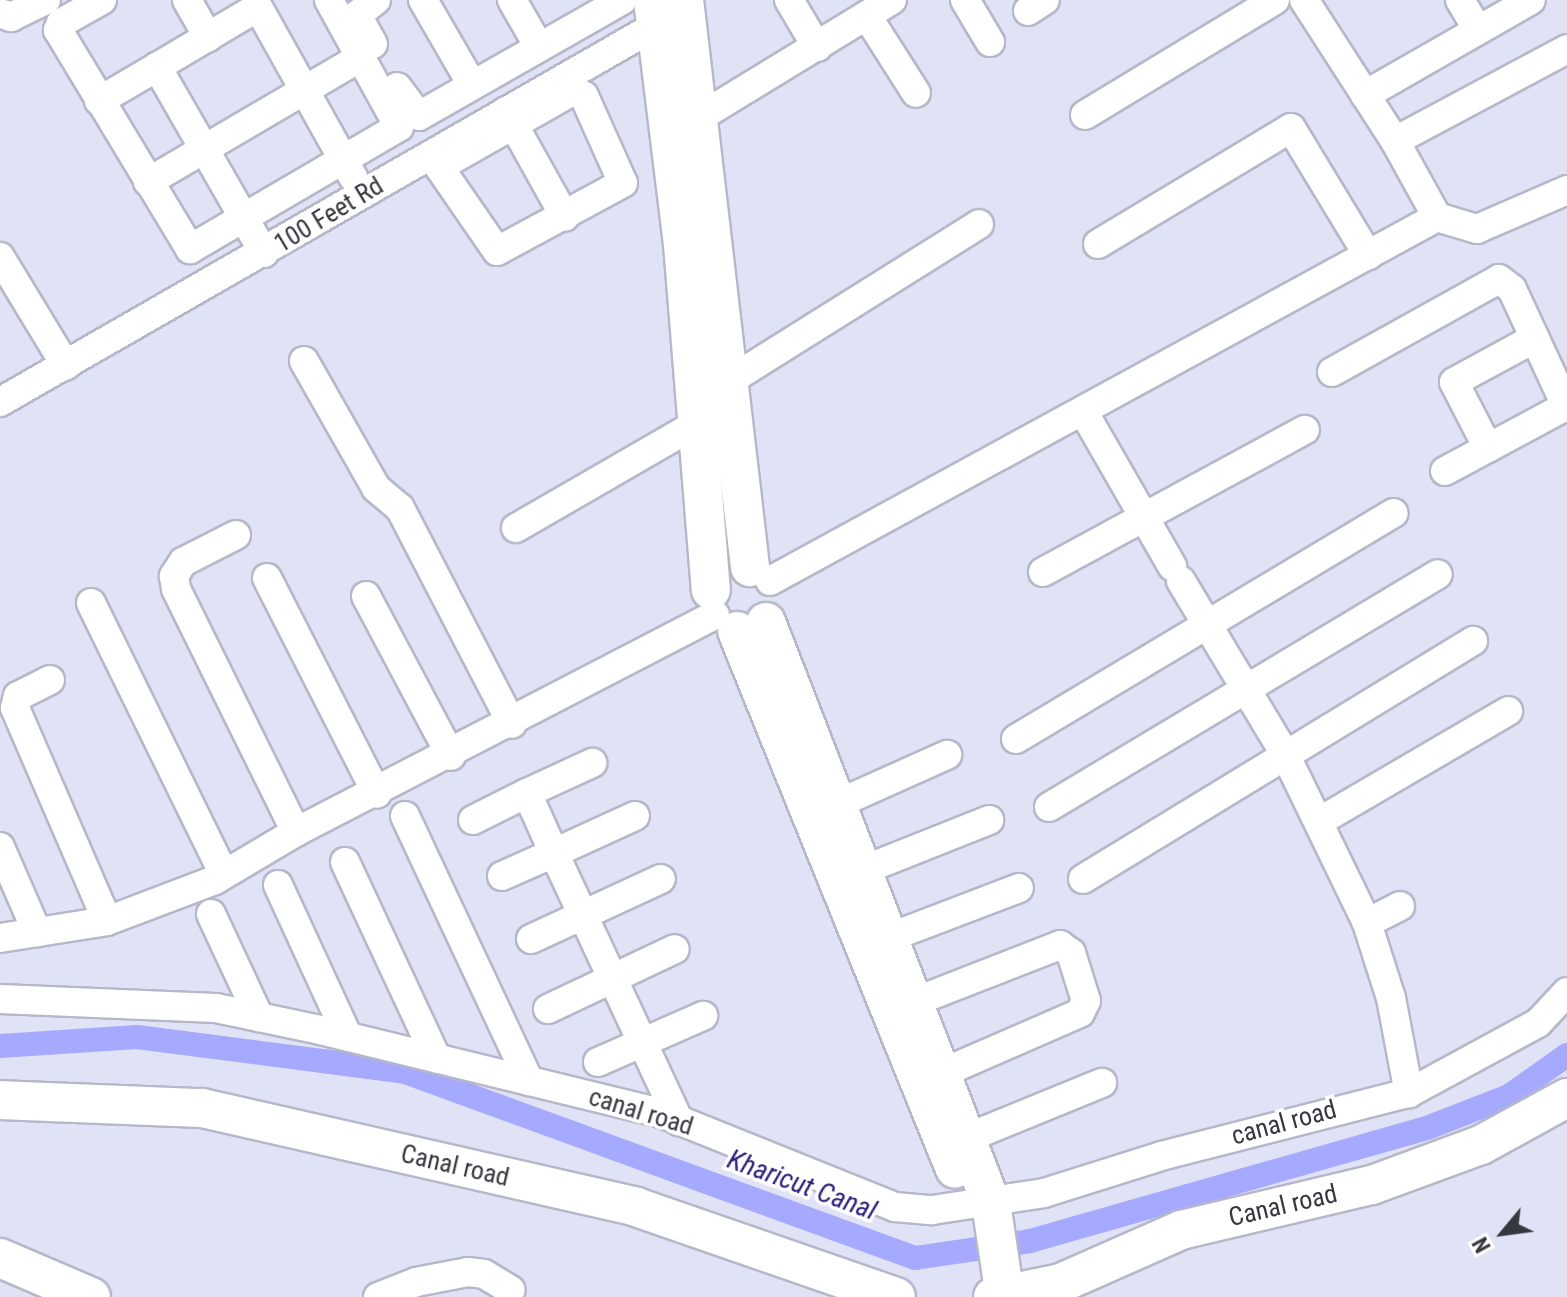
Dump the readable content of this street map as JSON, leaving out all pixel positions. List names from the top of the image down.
{
  "streets": {
    "street": ["100 Feet Rd", "canal road", "Canal road"]
  },
  "water": ["Kharicut Canal"],
  "north": "bottom left"
}
